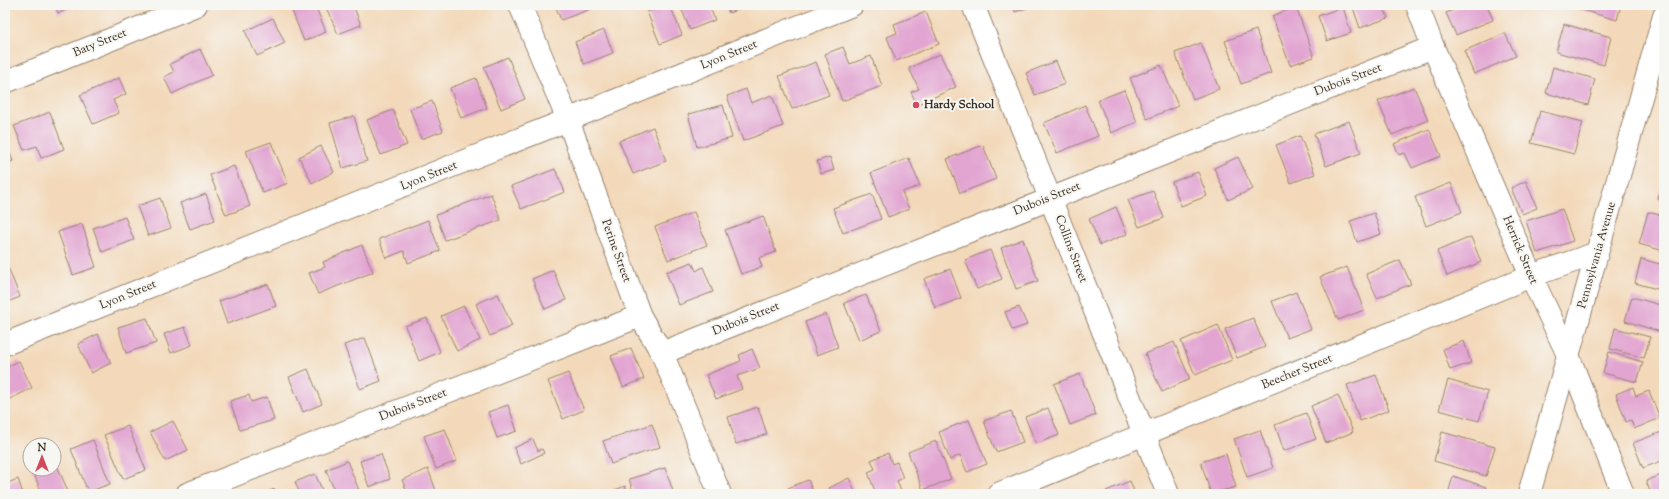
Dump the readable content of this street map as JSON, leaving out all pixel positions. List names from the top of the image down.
{
  "streets": {
    "street": [
      "Baty Street",
      "Lyon Street",
      "Dubois Street",
      "Collins Street",
      "Herrick Street",
      "Perine Street",
      "Pennsylvania Avenue",
      "Beecher Street"
    ]
  },
  "crossings": [
    ["Lyon Street", "Perine Street"],
    ["Dubois Street", "Collins Street"],
    ["Dubois Street", "Herrick Street"],
    ["Dubois Street", "Perine Street"],
    ["Collins Street", "Beecher Street"],
    ["Herrick Street", "Pennsylvania Avenue"],
    ["Herrick Street", "Beecher Street"],
    ["Pennsylvania Avenue", "Beecher Street"]
  ],
  "places": ["Hardy School"],
  "north": "top"
}
